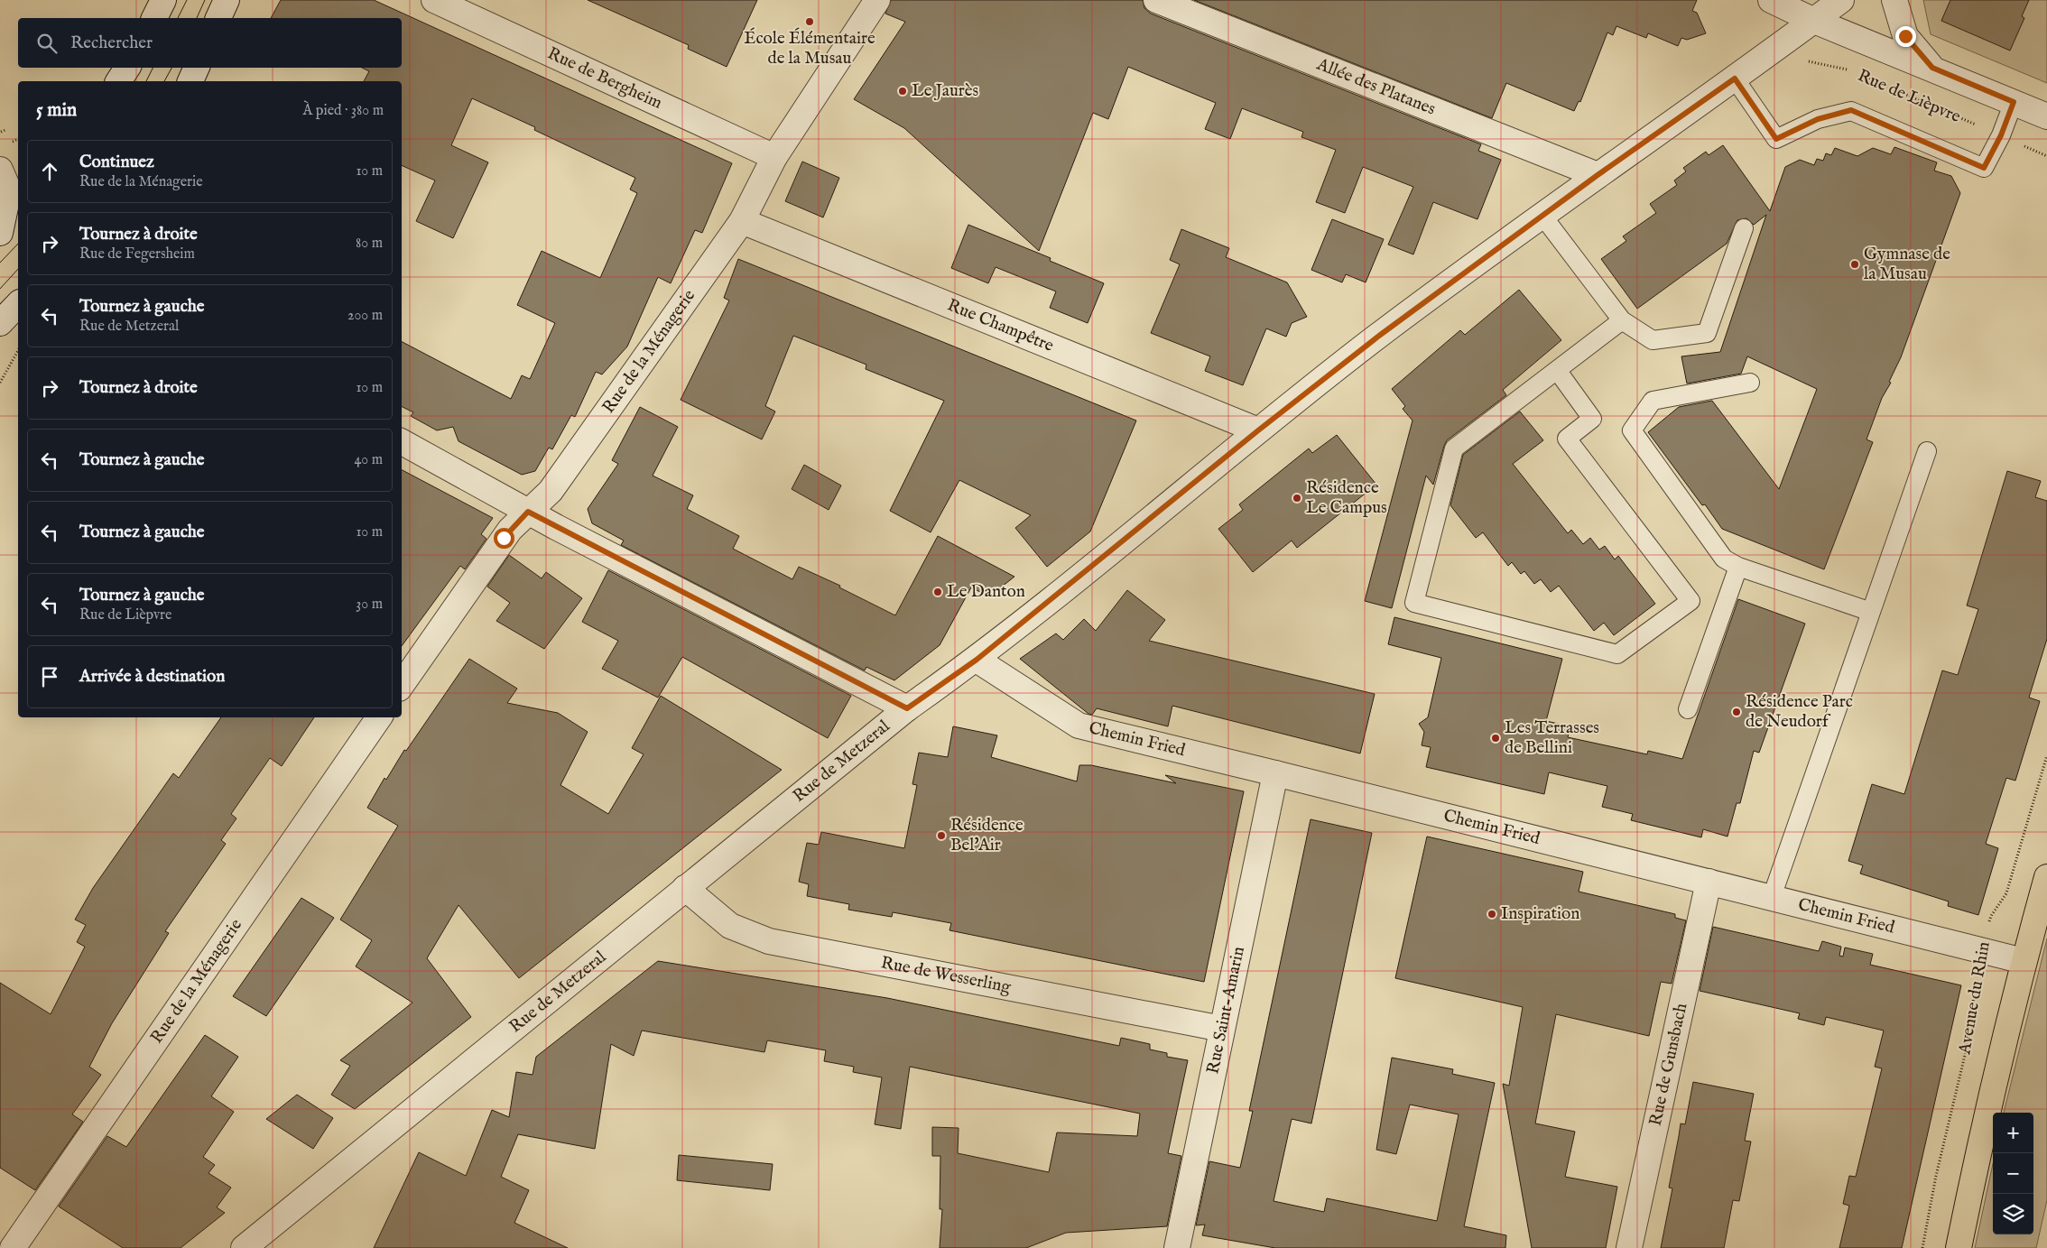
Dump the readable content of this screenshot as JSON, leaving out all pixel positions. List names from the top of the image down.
{
  "streets": {
    "main road": ["Avenue du Rhin"],
    "street": [
      "Rue de Bergheim",
      "Allée des Platanes",
      "Rue de Lièpvre",
      "Rue Champêtre",
      "Rue de la Ménagerie",
      "Chemin Fried",
      "Rue de Metzeral",
      "Rue de Wesserling",
      "Rue Saint-Amarin",
      "Rue de Gunsbach"
    ]
  },
  "crossings": [
    ["Rue de Bergheim", "Rue de la Ménagerie"],
    ["Allée des Platanes", "Rue de Metzeral"],
    ["Rue de Lièpvre", "Rue de Metzeral"],
    ["Rue Champêtre", "Rue de la Ménagerie"],
    ["Rue Champêtre", "Rue de Metzeral"],
    ["Chemin Fried", "Rue de Metzeral"],
    ["Chemin Fried", "Avenue du Rhin"],
    ["Chemin Fried", "Rue Saint-Amarin"],
    ["Chemin Fried", "Rue de Gunsbach"],
    ["Rue de Metzeral", "Rue de Wesserling"],
    ["Rue de Wesserling", "Rue Saint-Amarin"]
  ],
  "places": [
    "École Élémentaire de la Musau",
    "Le Jaurès",
    "Gymnase de la Musau",
    "Résidence Le Campus",
    "Le Danton",
    "Résidence Parc de Neudorf",
    "Les Terrasses de Bellini",
    "Résidence Bel'Air",
    "Inspiration"
  ],
  "page": {
    "search": "Rechercher",
    "heading": ["5 min", "À pied · 380 m"],
    "list": [
      ["Continuez", "Rue de la Ménagerie", "10 m"],
      ["Tournez à droite", "Rue de Fegersheim", "80 m"],
      ["Tournez à gauche", "Rue de Metzeral", "200 m"],
      ["Tournez à droite", "10 m"],
      ["Tournez à gauche", "40 m"],
      ["Tournez à gauche", "10 m"],
      ["Tournez à gauche", "Rue de Lièpvre", "30 m"],
      "Arrivée à destination"
    ],
    "map_buttons": ["+", "−"]
  }
}
